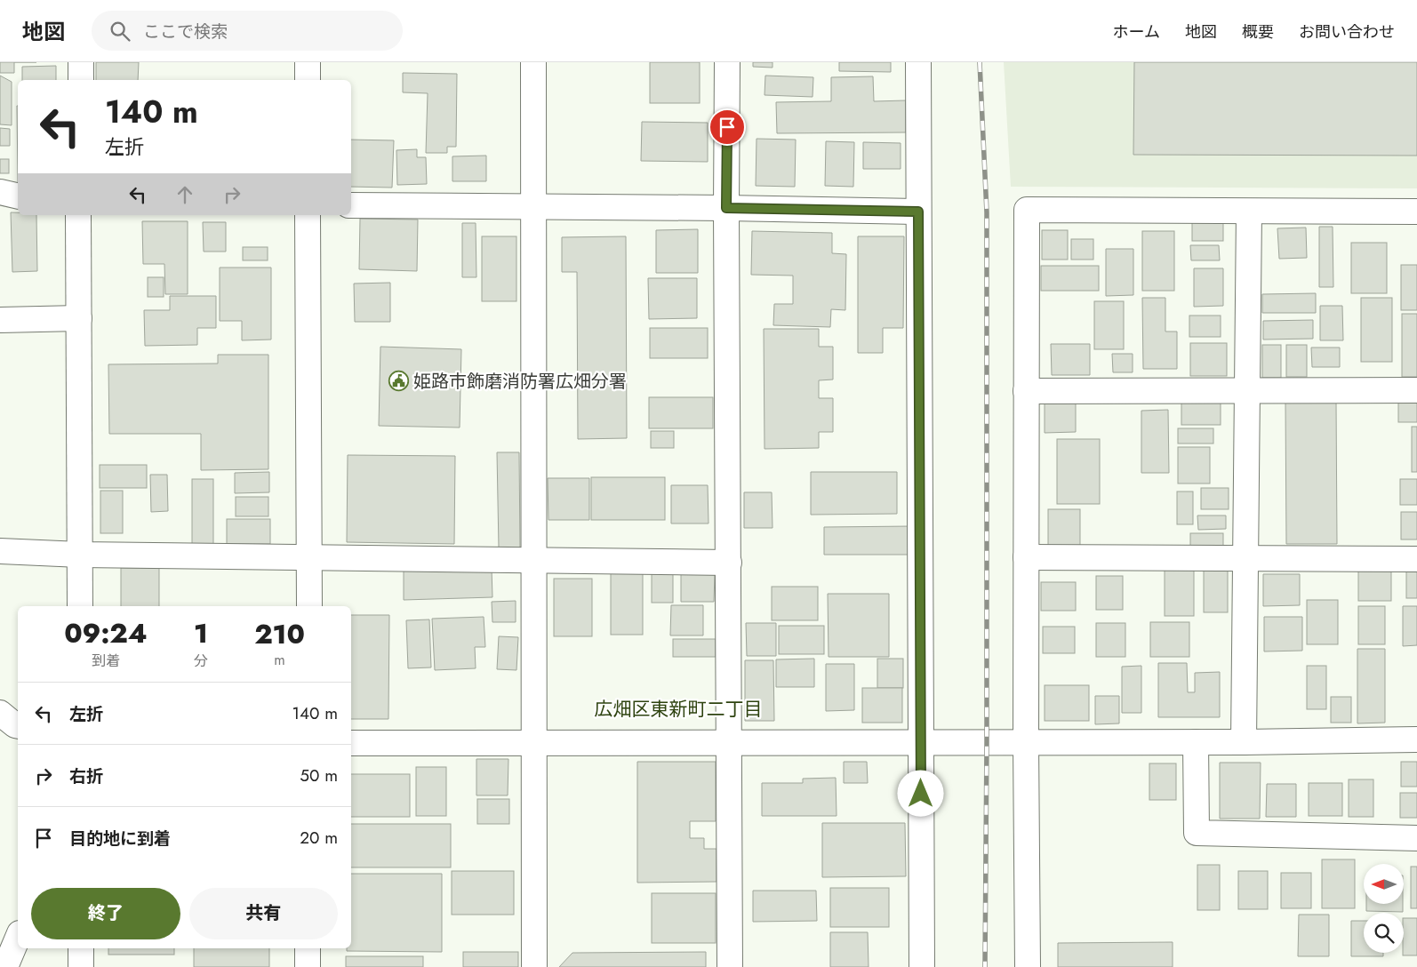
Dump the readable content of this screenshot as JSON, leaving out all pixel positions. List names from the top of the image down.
{
  "districts": ["広畑区東新町二丁目"],
  "places": {
    "public building": ["姫路市飾磨消防署広畑分署"]
  },
  "north": "left",
  "page": {
    "header": "地図",
    "search": "ここで検索",
    "nav": [
      "ホーム",
      "地図",
      "概要",
      "お問い合わせ"
    ],
    "turn": ["140 m", "左折"],
    "eta": [
      "09:24",
      "到着",
      "1",
      "分",
      "210",
      "m"
    ],
    "list": [
      {
        "name": "左折",
        "value": "140 m"
      },
      {
        "name": "右折",
        "value": "50 m"
      },
      {
        "name": "目的地に到着",
        "value": "20 m"
      }
    ],
    "buttons": ["終了", "共有"]
  }
}
